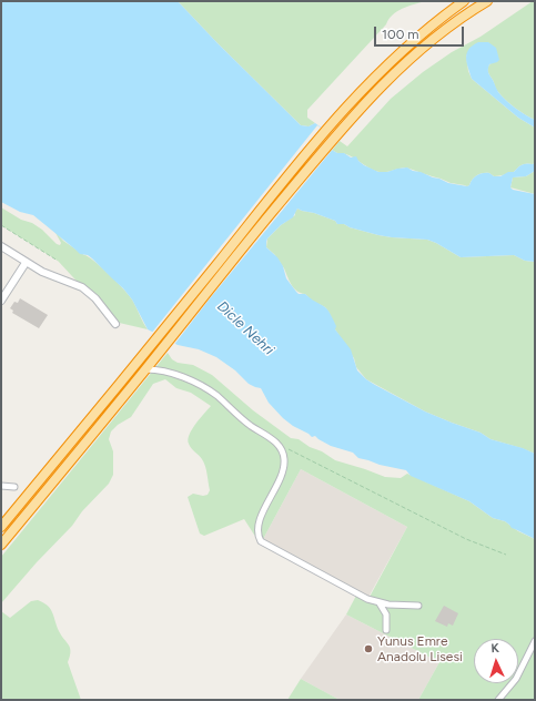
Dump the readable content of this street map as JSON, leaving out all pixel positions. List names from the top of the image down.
{
  "water": ["Dicle Nehri"],
  "places": ["Yunus Emre Anadolu Lisesi"],
  "scale_bar": "100 m",
  "north": "top"
}
